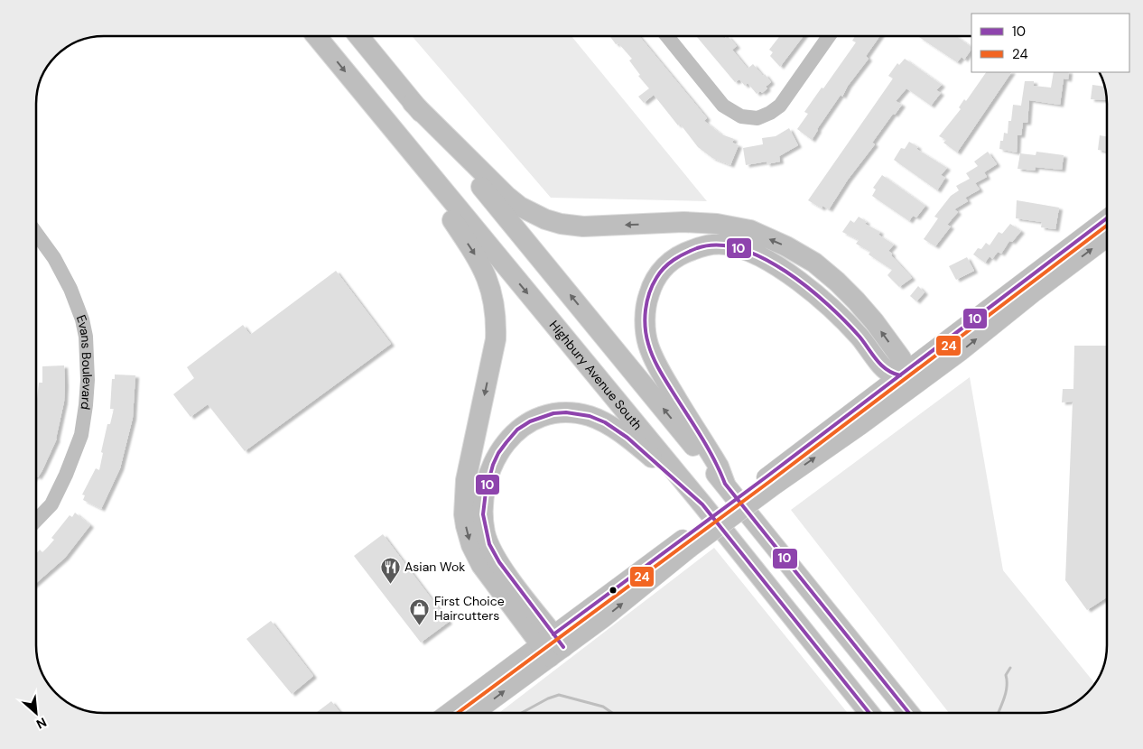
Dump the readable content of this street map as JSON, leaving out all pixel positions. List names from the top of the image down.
{
  "streets": {
    "highway": ["Highbury Avenue South"],
    "street": ["Evans Boulevard"]
  },
  "places": {
    "restaurant": ["Asian Wok"],
    "shop": ["First Choice Haircutters"]
  },
  "lines": ["transit line 10", "transit line 24"],
  "legend": ["10", "24"],
  "north": "bottom right"
}
